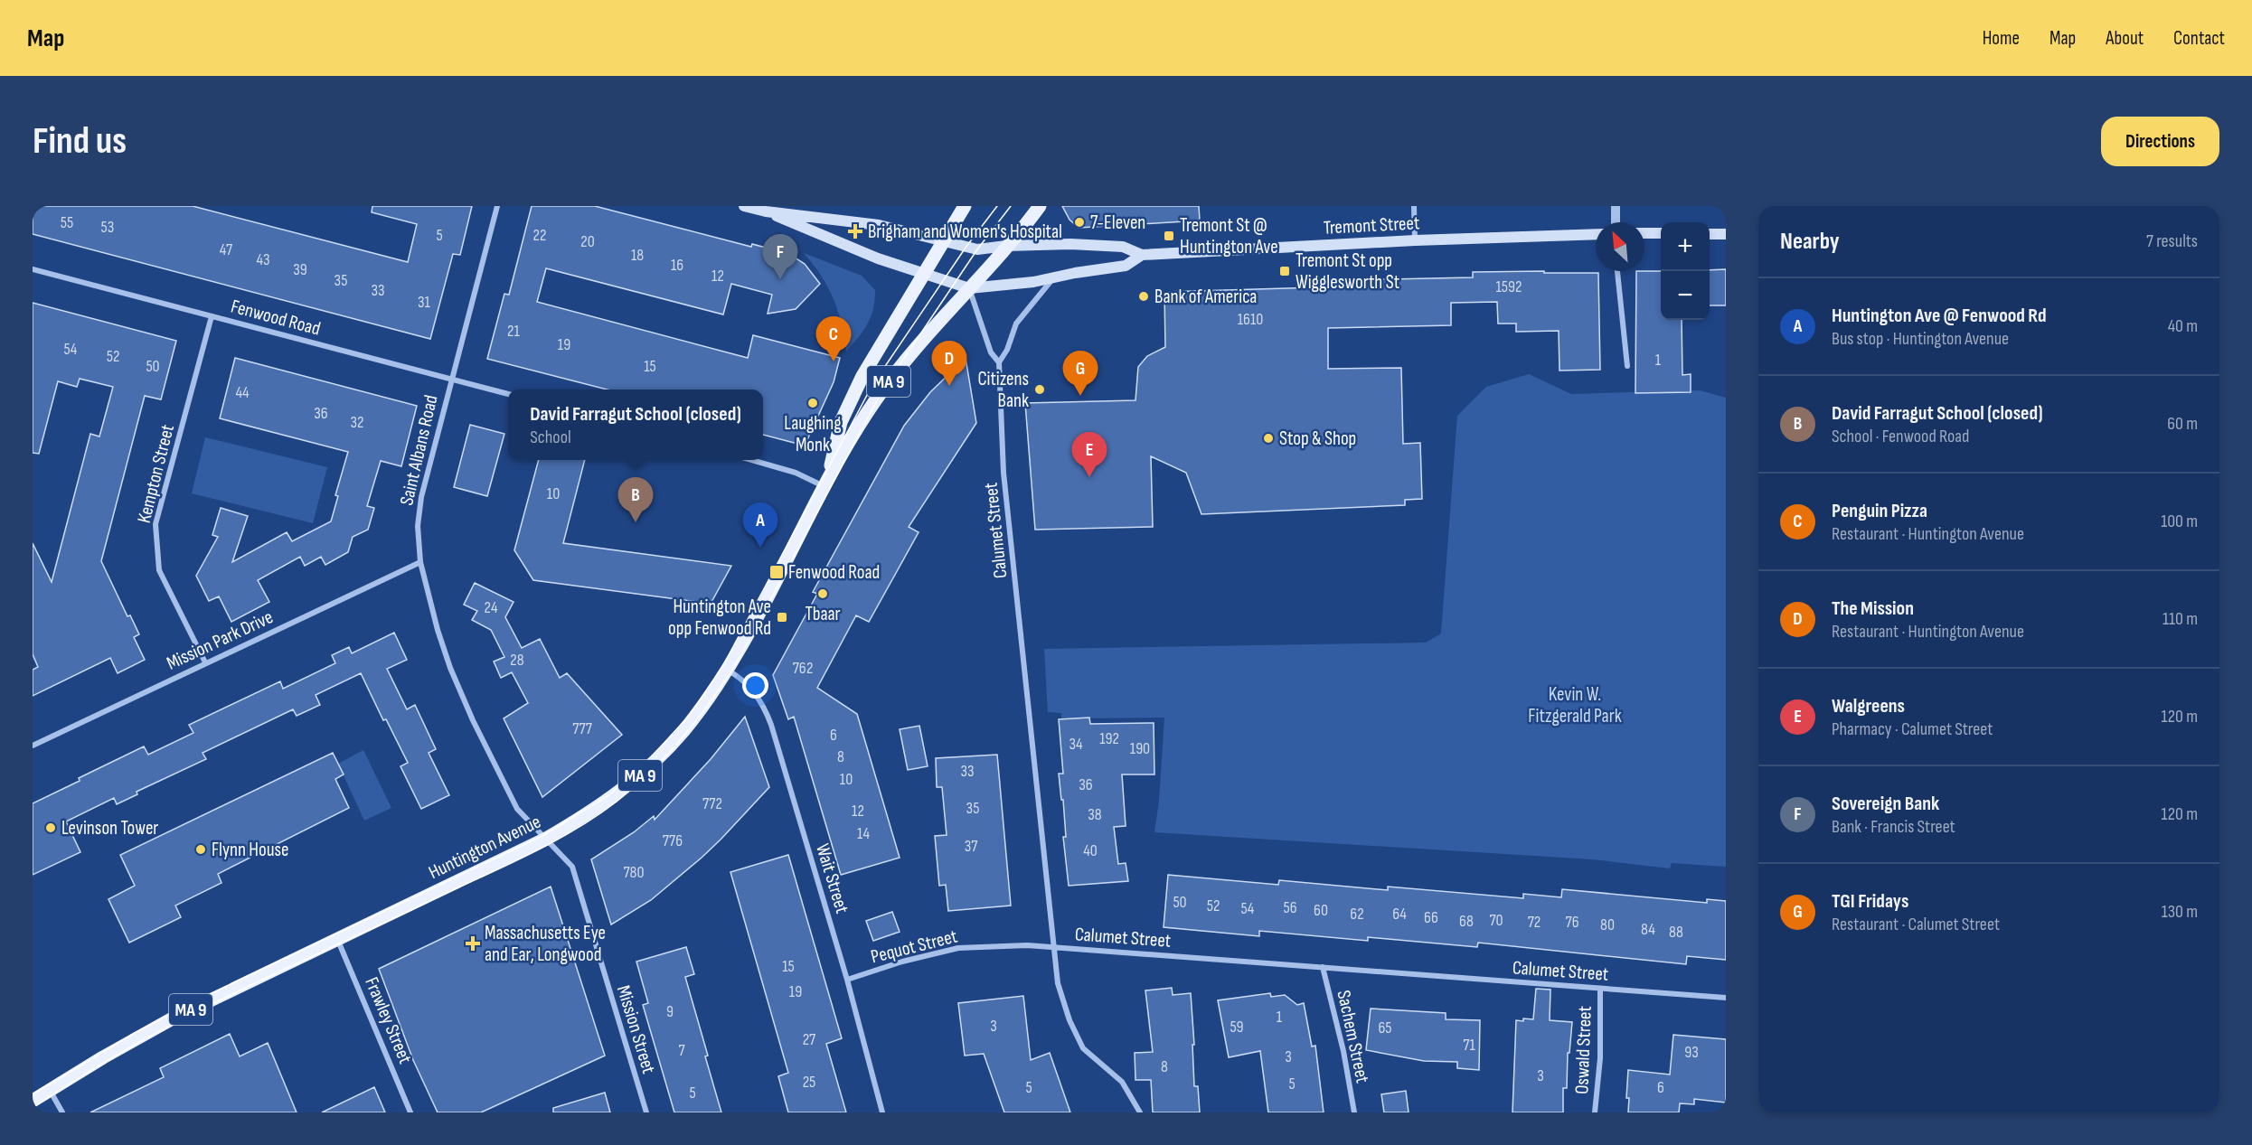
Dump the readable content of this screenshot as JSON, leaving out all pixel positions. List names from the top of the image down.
{
  "streets": {
    "main road": ["Tremont Street", "MA 9", "Huntington Avenue"],
    "street": [
      "Fenwood Road",
      "Saint Albans Road",
      "Kempton Street",
      "Calumet Street",
      "Mission Park Drive",
      "Wait Street",
      "Pequot Street",
      "Frawley Street",
      "Mission Street",
      "Sachem Street",
      "Oswald Street"
    ]
  },
  "crossings": [
    ["Tremont Street", "Calumet Street"],
    ["Tremont Street", "Huntington Avenue"],
    ["Fenwood Road", "Saint Albans Road"],
    ["Fenwood Road", "Kempton Street"],
    ["Saint Albans Road", "Mission Park Drive"],
    ["Saint Albans Road", "Huntington Avenue"],
    ["Saint Albans Road", "Mission Street"],
    ["Kempton Street", "Mission Park Drive"],
    ["Calumet Street", "Huntington Avenue"],
    ["Calumet Street", "Pequot Street"],
    ["Calumet Street", "Sachem Street"],
    ["Calumet Street", "Oswald Street"],
    ["Huntington Avenue", "Wait Street"],
    ["Huntington Avenue", "Frawley Street"],
    ["Huntington Avenue", "Mission Street"],
    ["Wait Street", "Pequot Street"]
  ],
  "parks": ["Kevin W. Fitzgerald Park"],
  "places": {
    "other": [
      "7-Eleven",
      "Bank of America",
      "Citizens Bank",
      "Laughing Monk",
      "Stop & Shop",
      "Tbaar",
      "Levinson Tower",
      "Flynn House"
    ],
    "health": ["Brigham and Women's Hospital", "Massachusetts Eye and Ear, Longwood"],
    "transit": [
      "Tremont St @ Huntington Ave",
      "Tremont St opp Wigglesworth St",
      "Fenwood Road",
      "Huntington Ave opp Fenwood Rd"
    ]
  },
  "house_numbers": [
    "55",
    "53",
    "5",
    "22",
    "20",
    "47",
    "18",
    "43",
    "16",
    "39",
    "12",
    "35",
    "1592",
    "33",
    "31",
    "1610",
    "21",
    "19",
    "54",
    "52",
    "1",
    "50",
    "15",
    "44",
    "36",
    "32",
    "10",
    "24",
    "28",
    "762",
    "777",
    "6",
    "192",
    "34",
    "190",
    "8",
    "33",
    "10",
    "36",
    "772",
    "35",
    "12",
    "38",
    "14",
    "776",
    "37",
    "40",
    "780",
    "50",
    "52",
    "56",
    "54",
    "60",
    "62",
    "64",
    "66",
    "70",
    "68",
    "72",
    "76",
    "80",
    "84",
    "88",
    "15",
    "19",
    "9",
    "1",
    "3",
    "59",
    "65",
    "27",
    "71",
    "7",
    "93",
    "3",
    "8",
    "3",
    "25",
    "5",
    "5",
    "6",
    "5"
  ],
  "north": "top left",
  "page": {
    "header": "Map",
    "nav": [
      "Home",
      "Map",
      "About",
      "Contact"
    ],
    "buttons": "Directions",
    "title": "Find us",
    "heading": ["Nearby", "7 results"],
    "map_buttons": ["+", "−"],
    "pins": [
      "F",
      "C",
      "D",
      "G",
      "E",
      "B",
      "A"
    ],
    "list": [
      {
        "mark": "A",
        "name": "Huntington Ave @ Fenwood Rd",
        "note": "Bus stop · Huntington Avenue",
        "value": "40 m"
      },
      {
        "mark": "B",
        "name": "David Farragut School (closed)",
        "note": "School · Fenwood Road",
        "value": "60 m"
      },
      {
        "mark": "C",
        "name": "Penguin Pizza",
        "note": "Restaurant · Huntington Avenue",
        "value": "100 m"
      },
      {
        "mark": "D",
        "name": "The Mission",
        "note": "Restaurant · Huntington Avenue",
        "value": "110 m"
      },
      {
        "mark": "E",
        "name": "Walgreens",
        "note": "Pharmacy · Calumet Street",
        "value": "120 m"
      },
      {
        "mark": "F",
        "name": "Sovereign Bank",
        "note": "Bank · Francis Street",
        "value": "120 m"
      },
      {
        "mark": "G",
        "name": "TGI Fridays",
        "note": "Restaurant · Calumet Street",
        "value": "130 m"
      }
    ],
    "popup": ["David Farragut School (closed)", "School"]
  }
}
